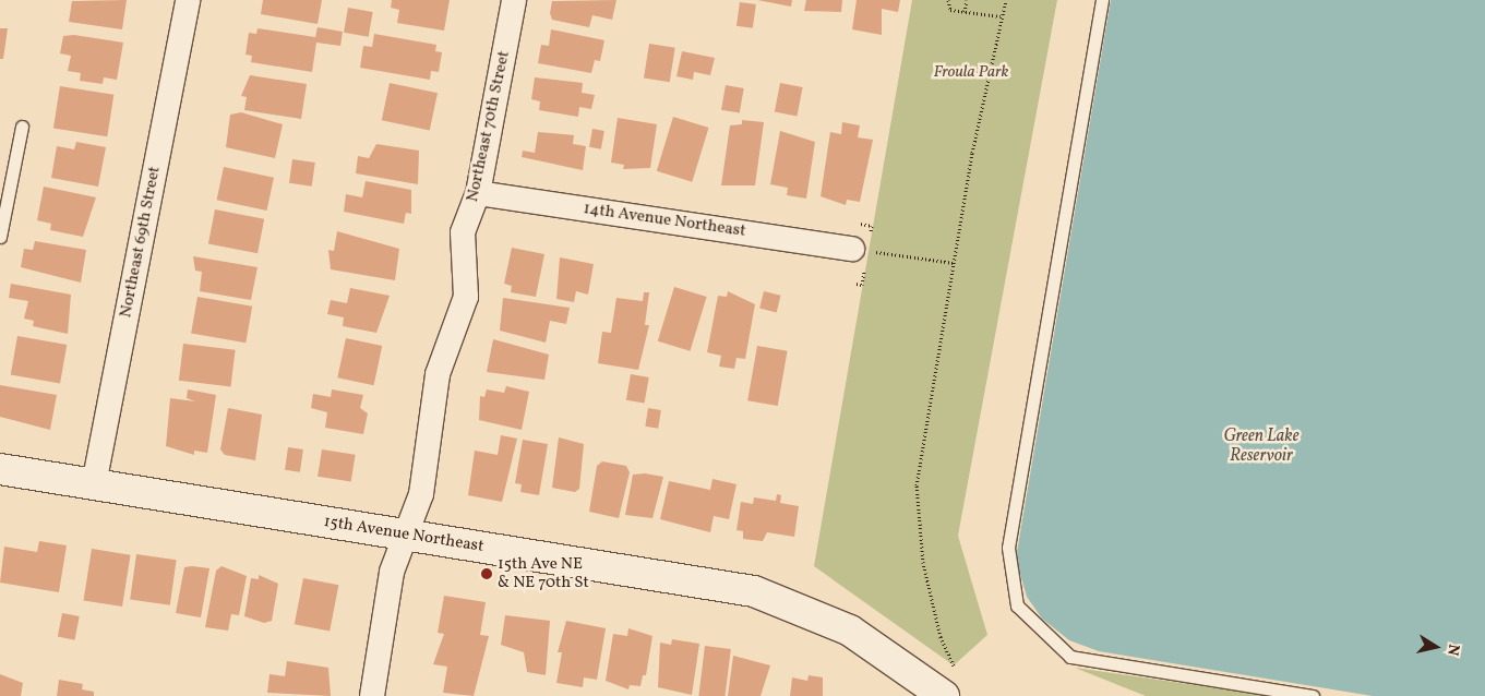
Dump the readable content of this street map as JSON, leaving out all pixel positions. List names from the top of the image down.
{
  "streets": {
    "main road": ["15th Avenue Northeast"],
    "street": ["Northeast 70th Street", "14th Avenue Northeast", "Northeast 69th Street"]
  },
  "crossings": [
    ["Northeast 70th Street", "14th Avenue Northeast"],
    ["Northeast 70th Street", "15th Avenue Northeast"],
    ["Northeast 69th Street", "15th Avenue Northeast"]
  ],
  "water": ["Green Lake Reservoir"],
  "parks": ["Froula Park"],
  "places": ["15th Ave NE & NE 70th St"],
  "north": "right"
}
